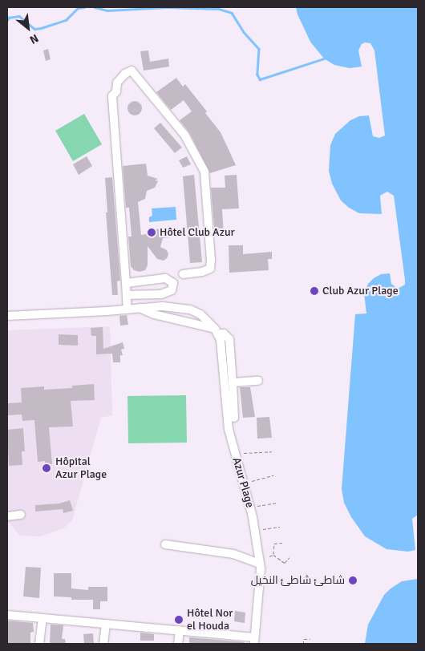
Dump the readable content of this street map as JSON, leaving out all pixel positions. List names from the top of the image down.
{
  "streets": {
    "street": ["Azur Plage"]
  },
  "places": [
    "Hôtel Club Azur",
    "Club Azur Plage",
    "Hôpital Azur Plage",
    "شاطئ شاطئ النخيل",
    "Hôtel Nor el Houda"
  ],
  "north": "bottom right"
}
